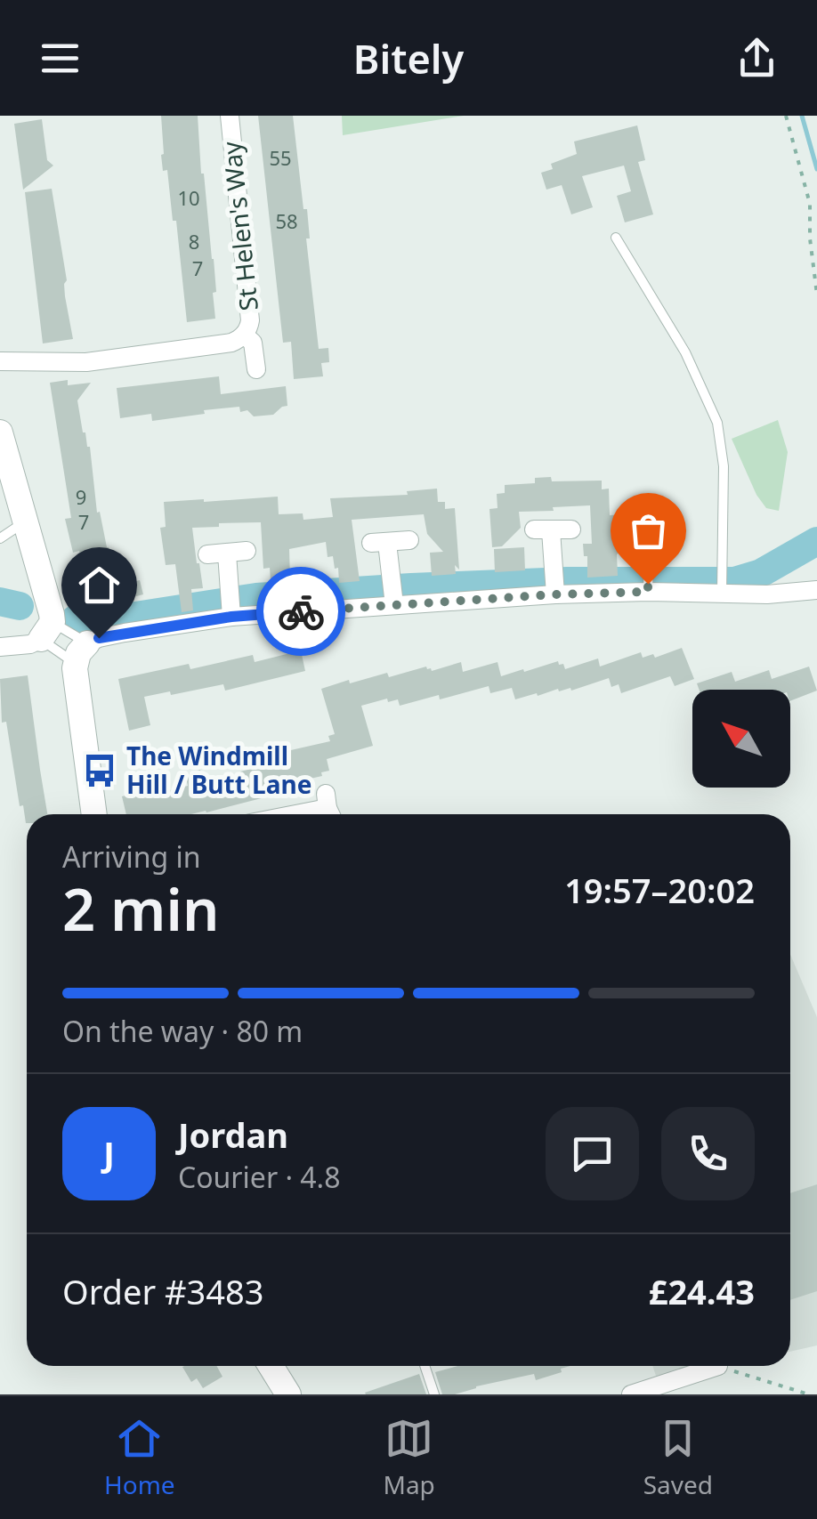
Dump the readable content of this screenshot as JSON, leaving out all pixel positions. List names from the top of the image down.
{
  "streets": {
    "street": ["St Helen's Way"]
  },
  "places": {
    "bus stop": ["The Windmill Hill / Butt Lane"]
  },
  "house_numbers": [
    "55",
    "10",
    "58",
    "8",
    "7",
    "9",
    "7"
  ],
  "north": "top left",
  "page": {
    "header": "Bitely",
    "heading": ["2 min", "Arriving in", "19:57–20:02"],
    "panel": [
      "Jordan",
      "Courier · 4.8",
      "Order #3483",
      "£24.43"
    ],
    "bar": "On the way · 80 m",
    "round": "J",
    "tabs": ["Home", "Map", "Saved"]
  }
}
